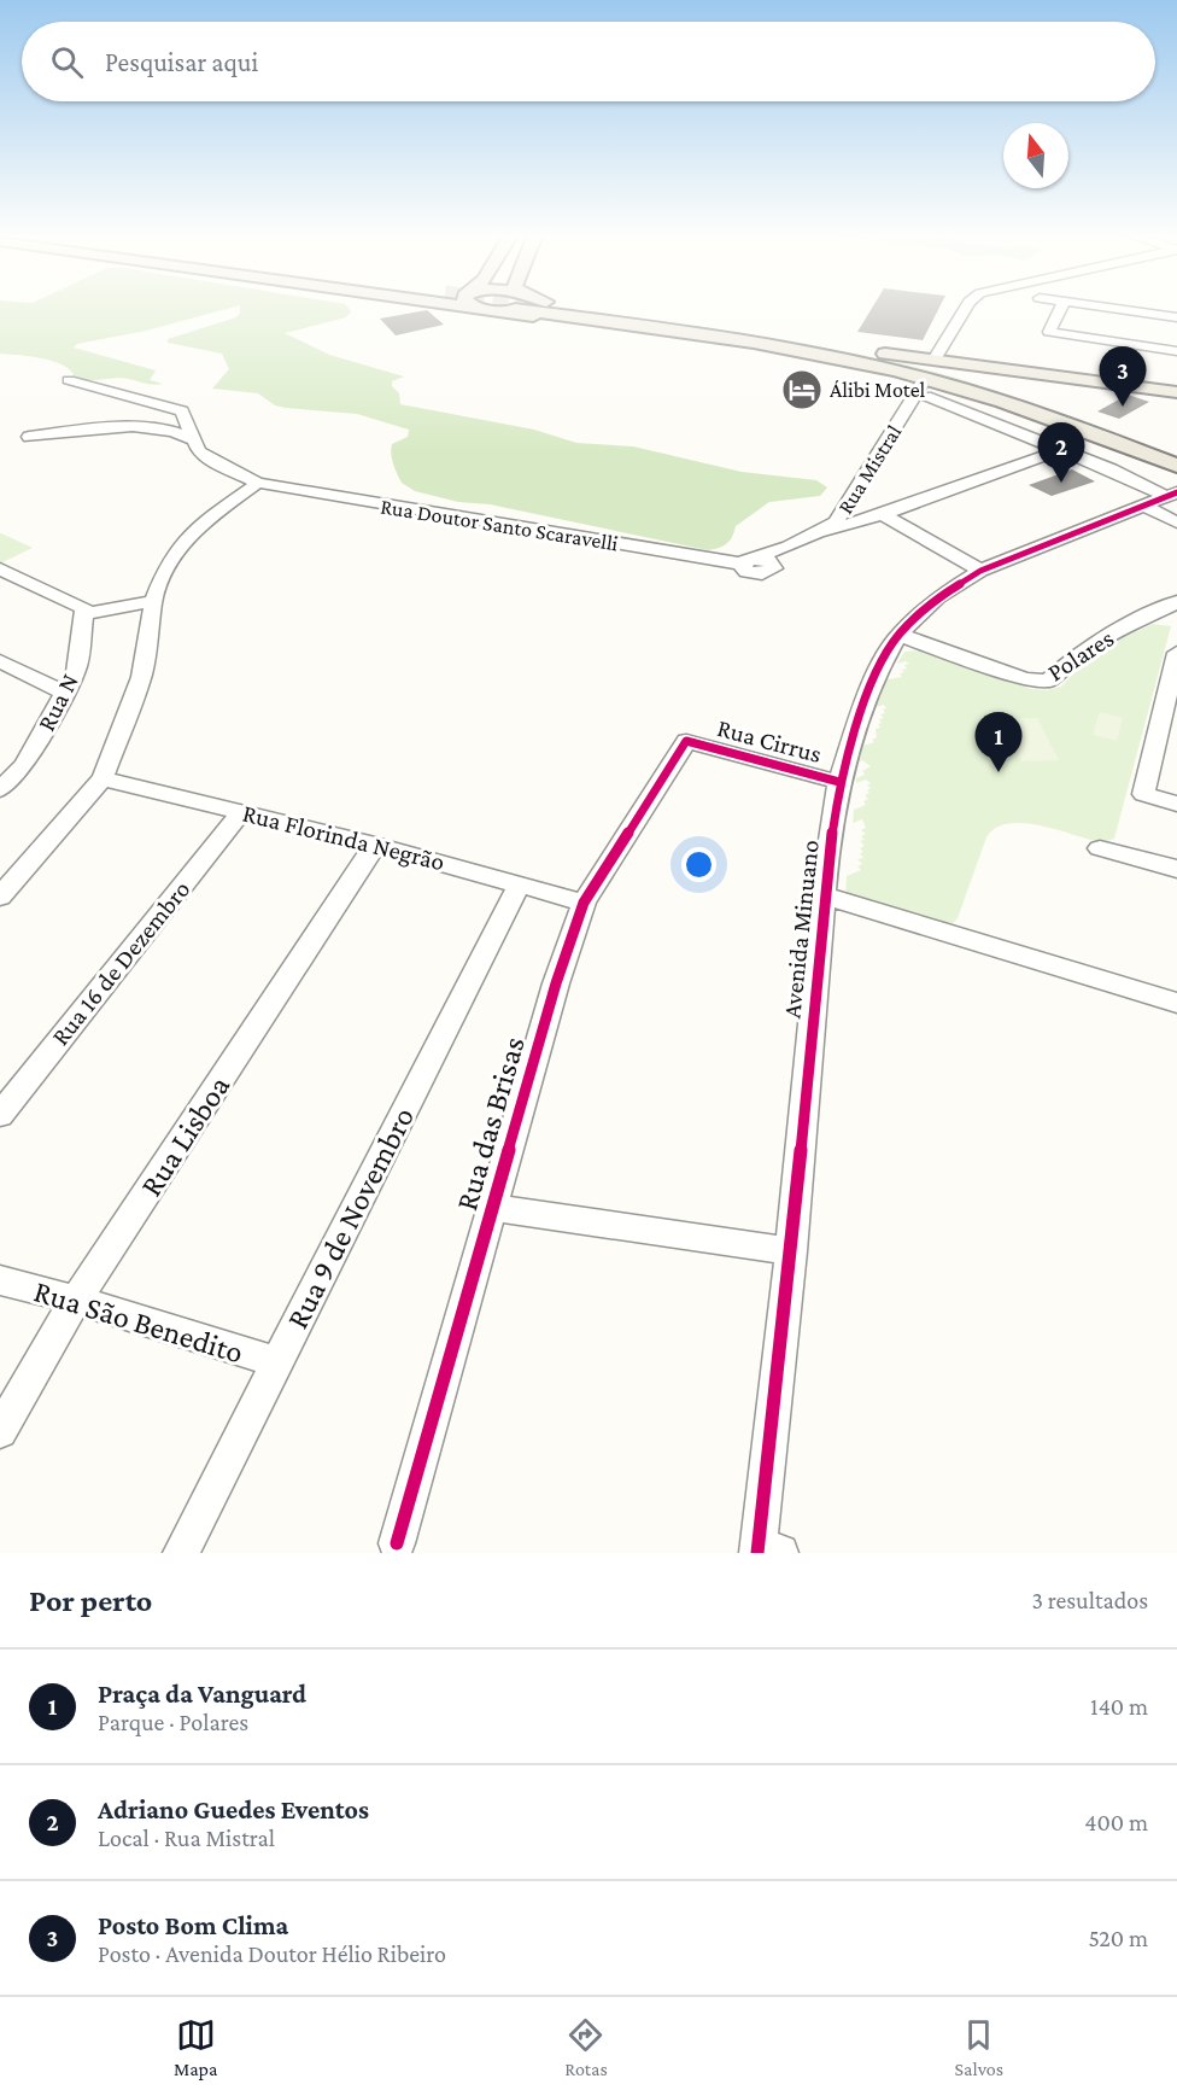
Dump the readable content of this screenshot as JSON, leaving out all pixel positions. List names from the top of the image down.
{
  "streets": {
    "street": [
      "Rua Mistral",
      "Rua Doutor Santo Scaravelli",
      "Polares",
      "Rua N",
      "Rua Cirrus",
      "Rua Florinda Negrão",
      "Avenida Minuano",
      "Rua 16 de Dezembro",
      "Rua das Brisas",
      "Rua Lisboa",
      "Rua 9 de Novembro",
      "Rua São Benedito"
    ]
  },
  "crossings": [
    ["Rua Mistral", "Rua Doutor Santo Scaravelli"],
    ["Polares", "Avenida Minuano"],
    ["Rua Cirrus", "Avenida Minuano"],
    ["Rua Cirrus", "Rua das Brisas"],
    ["Rua Florinda Negrão", "Rua 16 de Dezembro"],
    ["Rua Florinda Negrão", "Rua das Brisas"],
    ["Rua Florinda Negrão", "Rua Lisboa"],
    ["Rua Florinda Negrão", "Rua 9 de Novembro"],
    ["Rua Lisboa", "Rua São Benedito"],
    ["Rua 9 de Novembro", "Rua São Benedito"]
  ],
  "places": {
    "hotel": ["Álibi Motel"]
  },
  "north": "top",
  "page": {
    "search": "Pesquisar aqui",
    "pins": ["3", "2", "1"],
    "heading": ["Por perto", "3 resultados"],
    "list": [
      {
        "mark": "1",
        "name": "Praça da Vanguard",
        "note": "Parque · Polares",
        "value": "140 m"
      },
      {
        "mark": "2",
        "name": "Adriano Guedes Eventos",
        "note": "Local · Rua Mistral",
        "value": "400 m"
      },
      {
        "mark": "3",
        "name": "Posto Bom Clima",
        "note": "Posto · Avenida Doutor Hélio Ribeiro",
        "value": "520 m"
      }
    ],
    "nav": ["Mapa", "Rotas", "Salvos"]
  }
}
